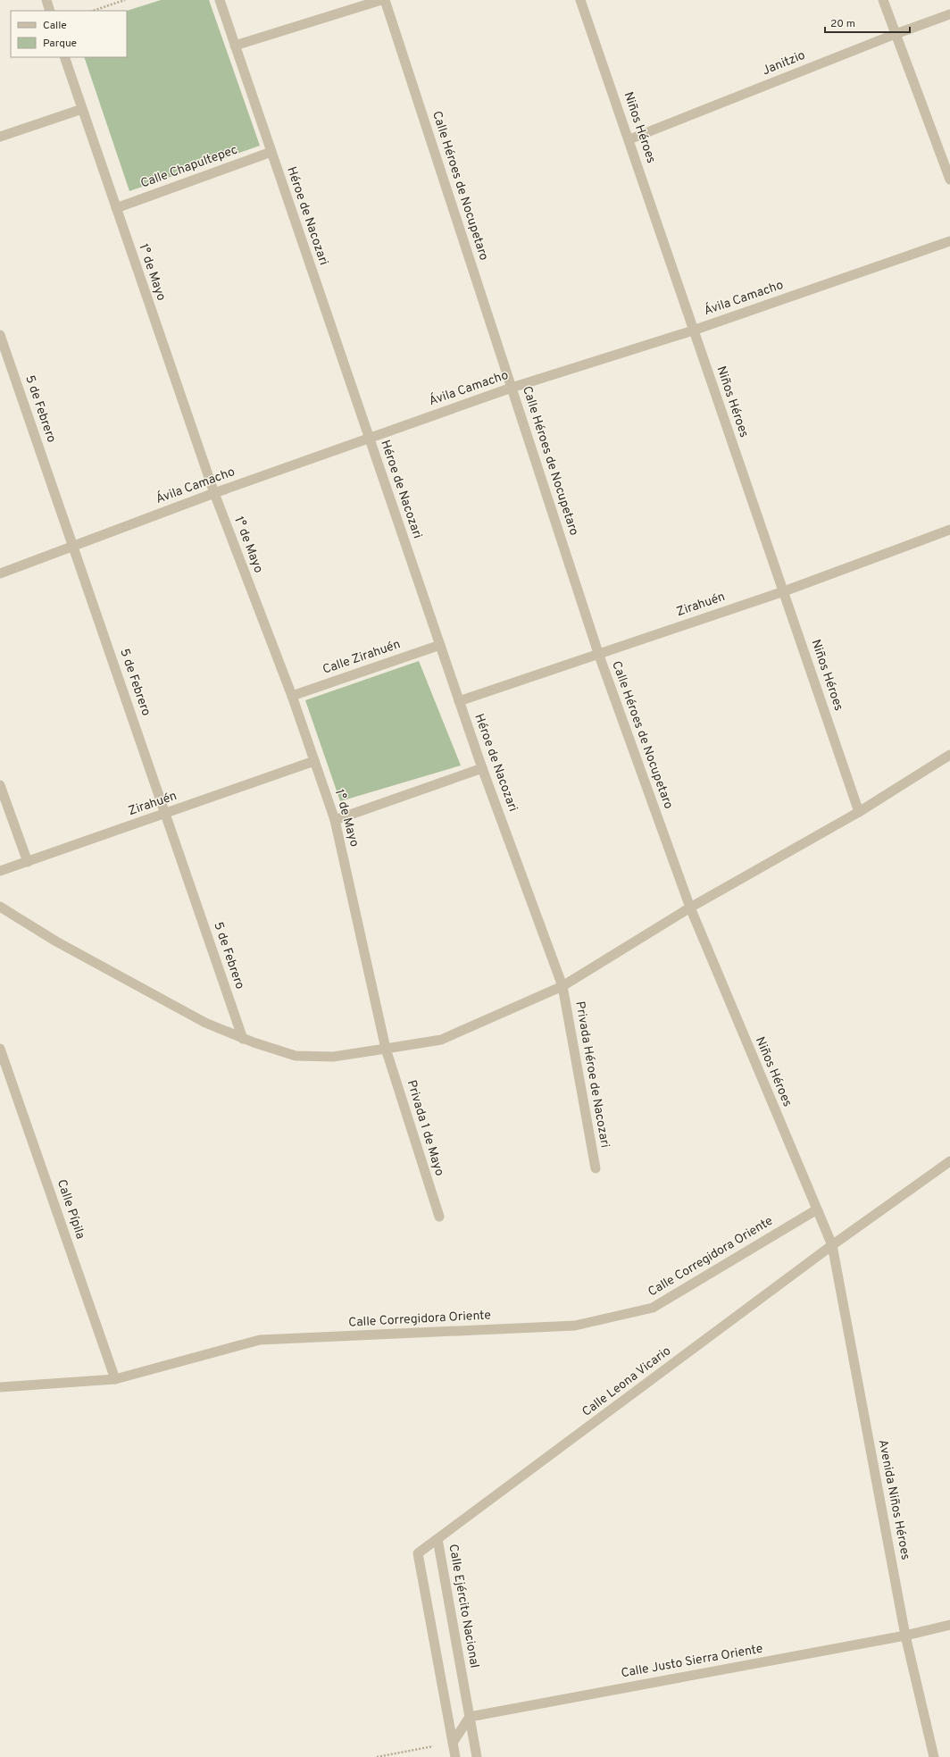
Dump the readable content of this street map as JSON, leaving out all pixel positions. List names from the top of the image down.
{
  "streets": {
    "street": [
      "Janitzio",
      "Niños Héroes",
      "Calle Chapultepec",
      "Calle Héroes de Nocupetaro",
      "Héroe de Nacozari",
      "1° de Mayo",
      "Ávila Camacho",
      "5 de Febrero",
      "Zirahuén",
      "Calle Zirahuén",
      "Privada Héroe de Nacozari",
      "Privada 1 de Mayo",
      "Calle Pípila",
      "Calle Corregidora Oriente",
      "Calle Leona Vicario",
      "Avenida Niños Héroes",
      "Calle Ejército Nacional",
      "Calle Justo Sierra Oriente"
    ]
  },
  "crossings": [
    ["Janitzio", "Niños Héroes"],
    ["Niños Héroes", "Calle Héroes de Nocupetaro"],
    ["Niños Héroes", "Ávila Camacho"],
    ["Niños Héroes", "Zirahuén"],
    ["Niños Héroes", "Calle Corregidora Oriente"],
    ["Niños Héroes", "Calle Leona Vicario"],
    ["Niños Héroes", "Avenida Niños Héroes"],
    ["Calle Chapultepec", "Héroe de Nacozari"],
    ["Calle Chapultepec", "1° de Mayo"],
    ["Calle Héroes de Nocupetaro", "Ávila Camacho"],
    ["Calle Héroes de Nocupetaro", "Zirahuén"],
    ["Héroe de Nacozari", "Ávila Camacho"],
    ["Héroe de Nacozari", "Zirahuén"],
    ["Héroe de Nacozari", "Calle Zirahuén"],
    ["Héroe de Nacozari", "Privada Héroe de Nacozari"],
    ["1° de Mayo", "Ávila Camacho"],
    ["1° de Mayo", "Zirahuén"],
    ["1° de Mayo", "Calle Zirahuén"],
    ["1° de Mayo", "Privada 1 de Mayo"],
    ["Ávila Camacho", "5 de Febrero"],
    ["5 de Febrero", "Zirahuén"],
    ["Calle Pípila", "Calle Corregidora Oriente"],
    ["Calle Leona Vicario", "Avenida Niños Héroes"],
    ["Calle Leona Vicario", "Calle Ejército Nacional"],
    ["Avenida Niños Héroes", "Calle Justo Sierra Oriente"],
    ["Calle Ejército Nacional", "Calle Justo Sierra Oriente"]
  ],
  "legend": ["Calle", "Parque"],
  "scale_bar": "20 m"
}
